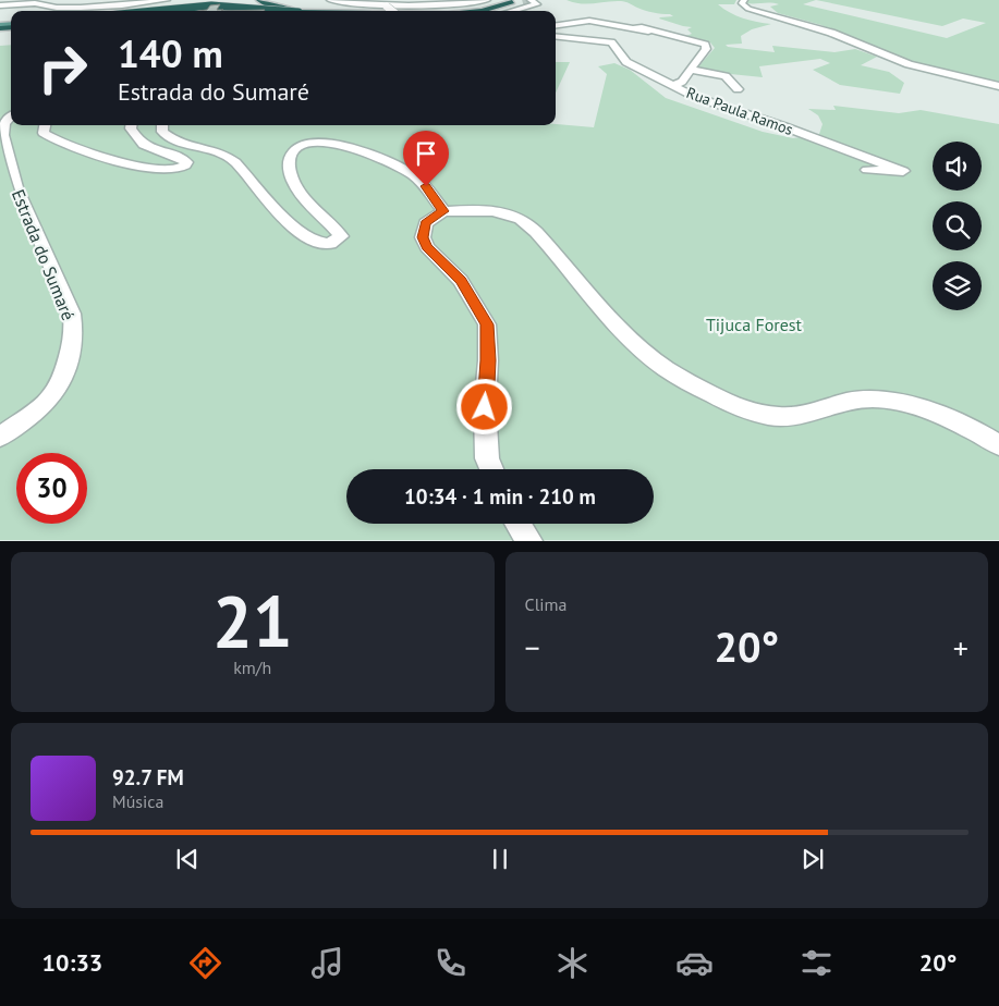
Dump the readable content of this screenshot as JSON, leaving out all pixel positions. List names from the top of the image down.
{
  "streets": {
    "street": ["Rua Paula Ramos", "Estrada do Sumaré"]
  },
  "parks": ["Tijuca Forest"],
  "page": {
    "turn": ["140 m", "Estrada do Sumaré"],
    "limit": "30",
    "trip": "10:34 · 1 min · 210 m",
    "tile": [
      ["21", "km/h"],
      "Clima"
    ],
    "heat": ["−", "20°", "+"],
    "song": ["92.7 FM", "Música"],
    "tabs": ["10:33", "20°"]
  }
}
